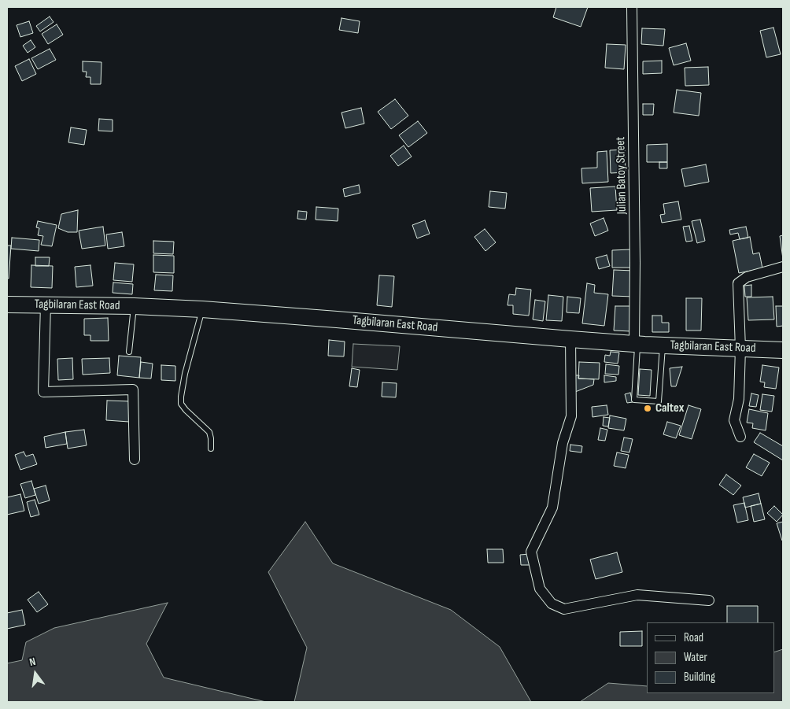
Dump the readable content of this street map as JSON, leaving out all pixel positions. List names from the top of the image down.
{
  "streets": {
    "main road": ["Tagbilaran East Road"],
    "street": ["Julian Batoy Street"]
  },
  "crossings": [
    ["Julian Batoy Street", "Tagbilaran East Road"]
  ],
  "places": ["Caltex"],
  "legend": ["Road", "Water", "Building"],
  "north": "top"
}
